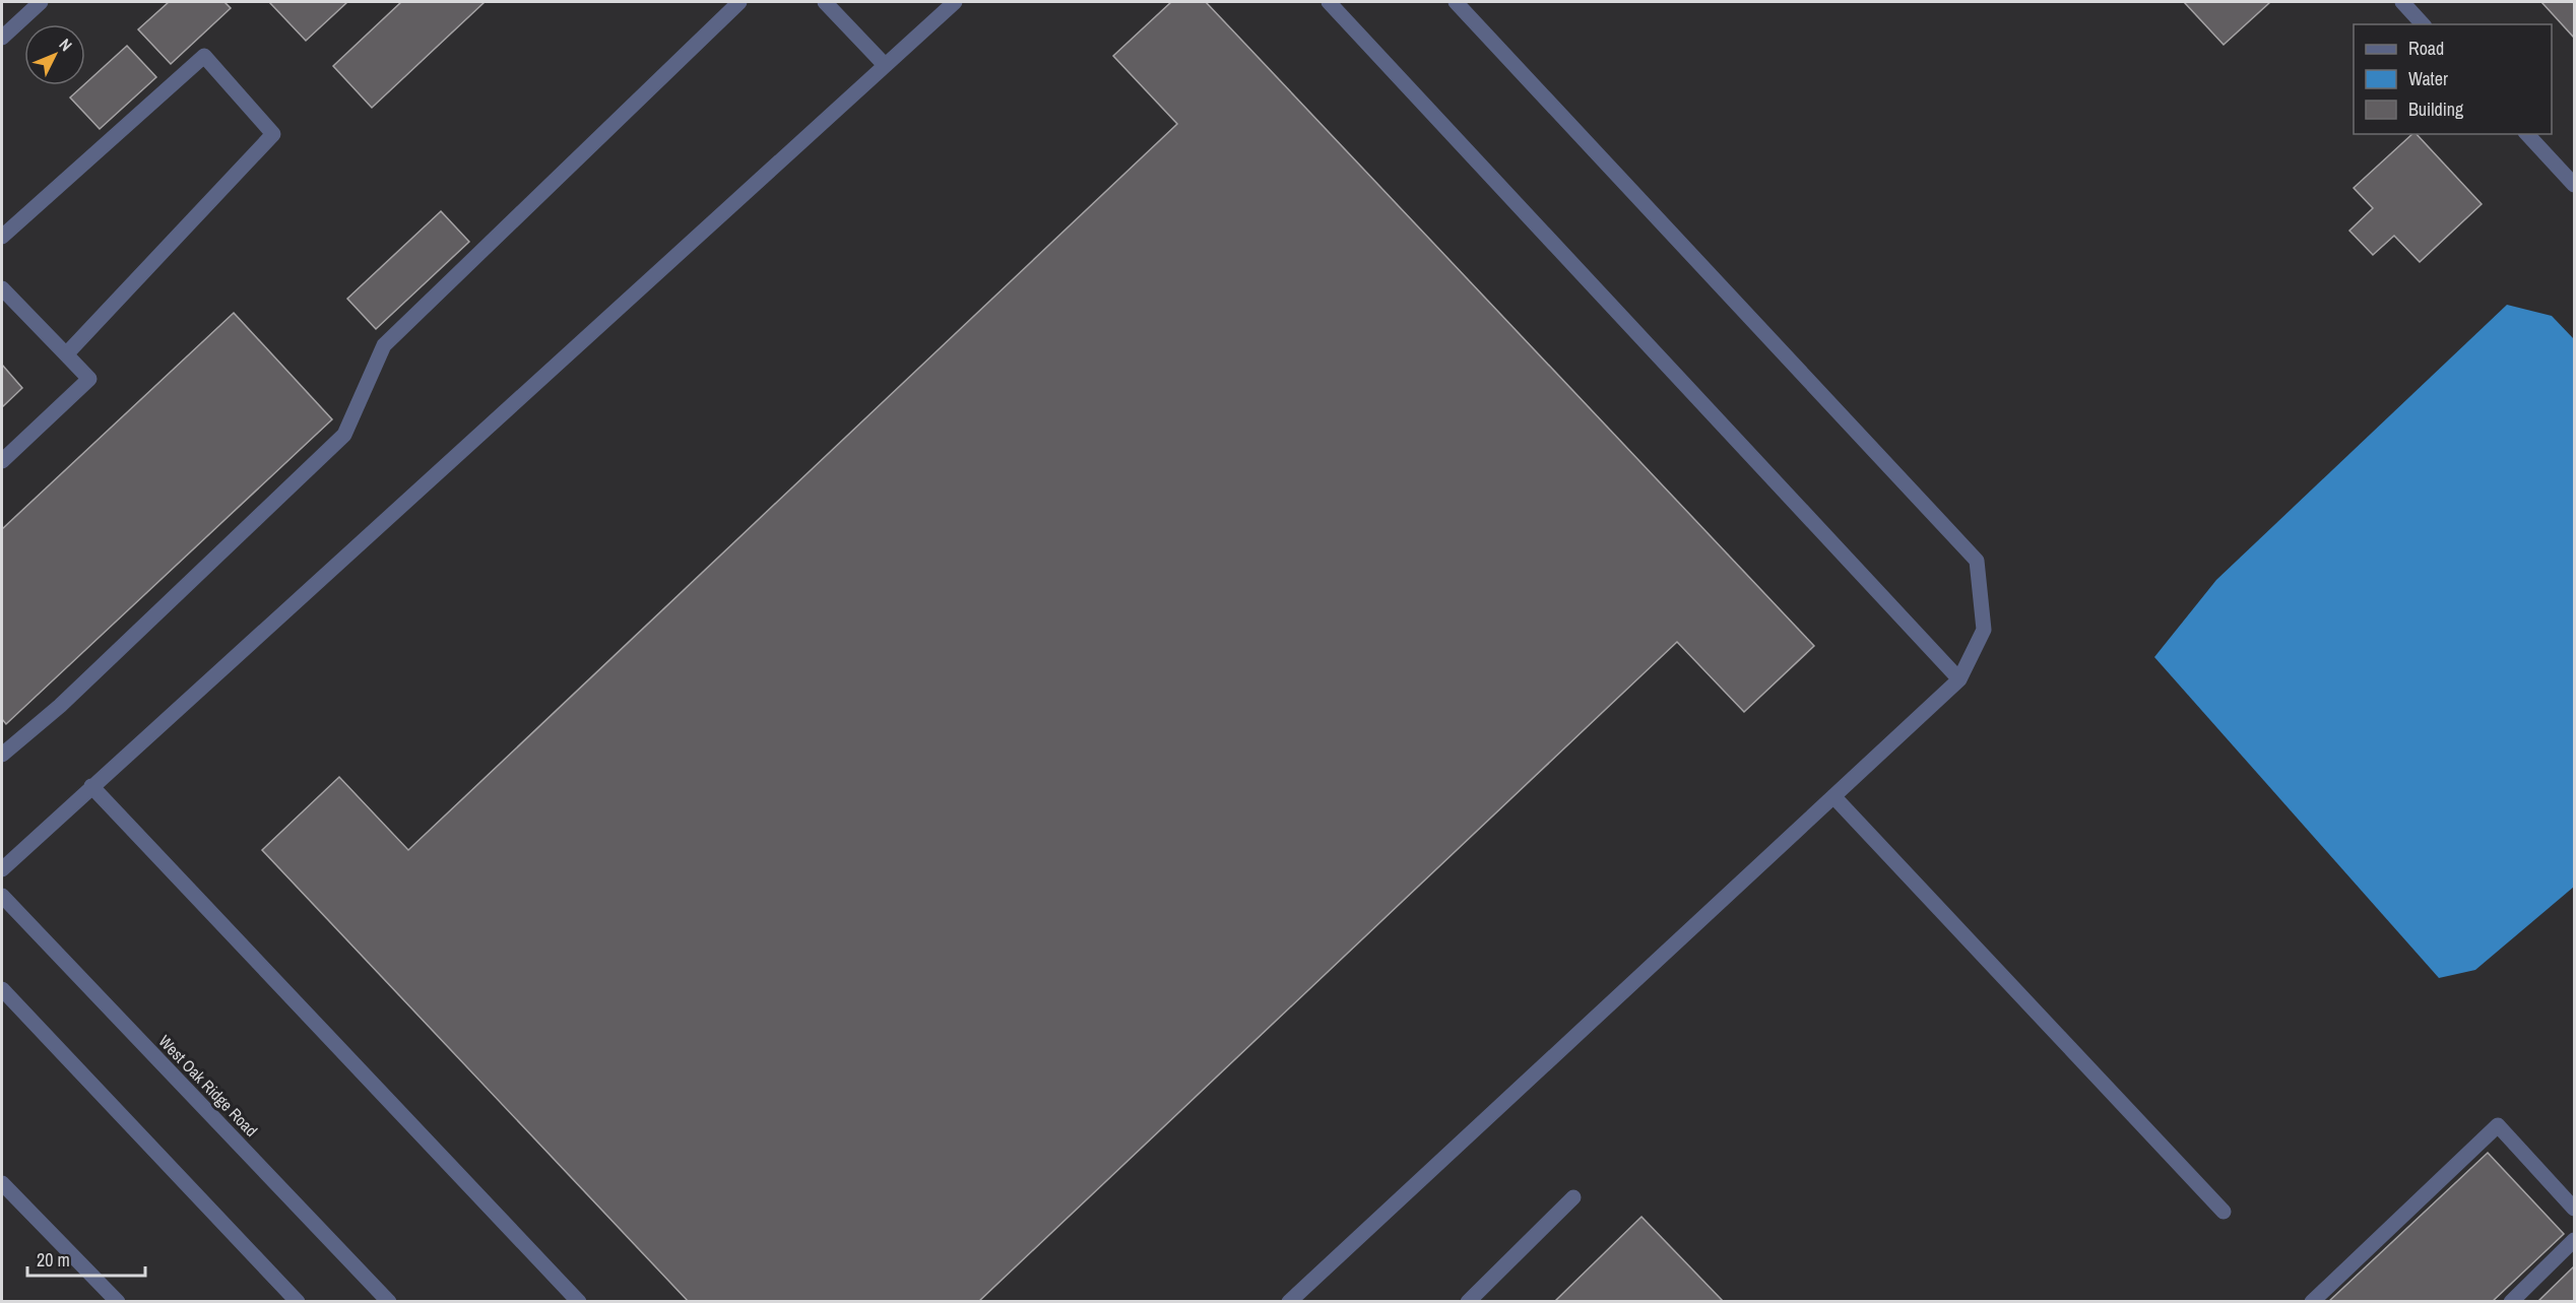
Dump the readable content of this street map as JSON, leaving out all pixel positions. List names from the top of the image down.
{
  "streets": {
    "street": ["West Oak Ridge Road"]
  },
  "legend": ["Road", "Water", "Building"],
  "scale_bar": "20 m",
  "north": "top right"
}
